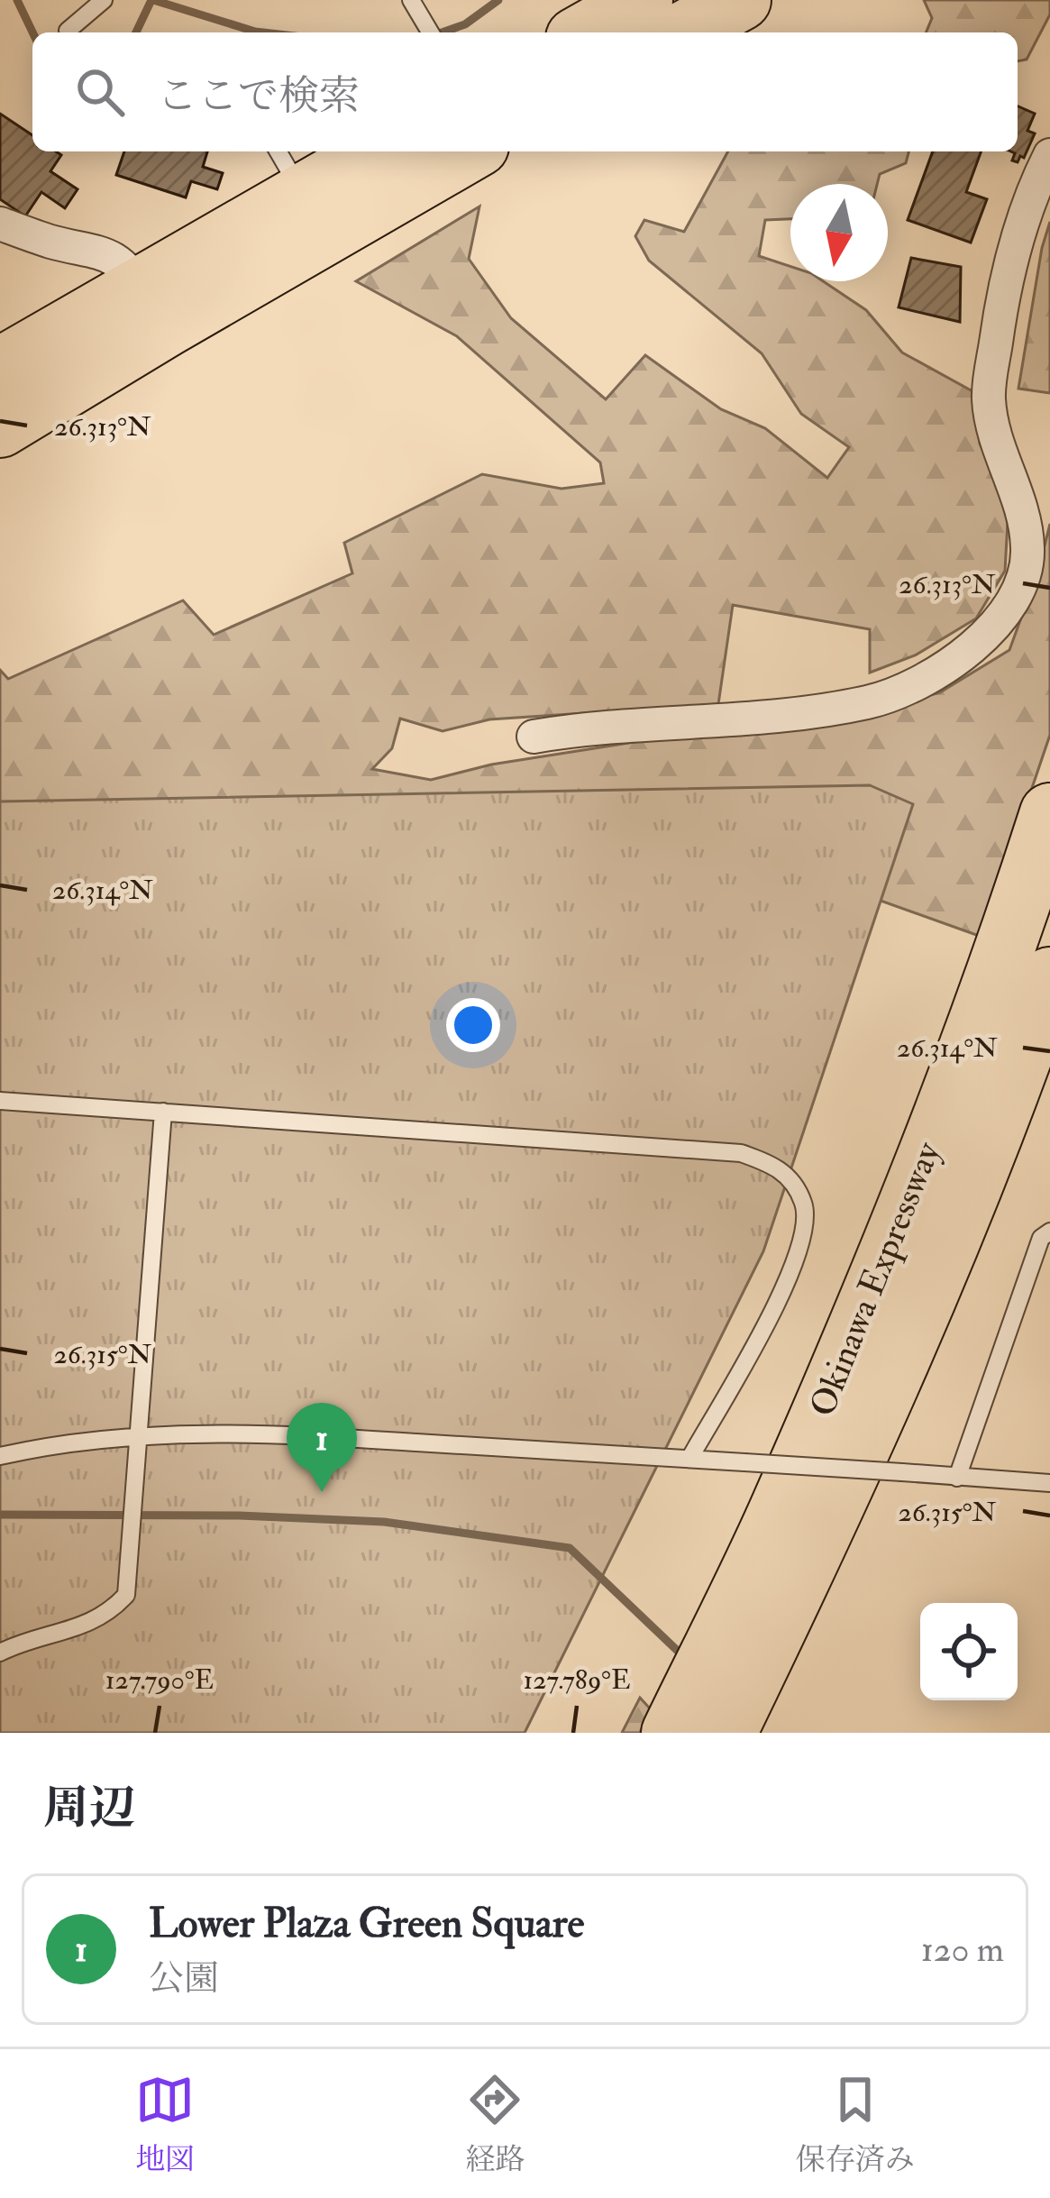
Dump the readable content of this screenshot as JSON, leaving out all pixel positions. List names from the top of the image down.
{
  "streets": {
    "highway": ["Okinawa Expressway"]
  },
  "north": "bottom",
  "page": {
    "search": "ここで検索",
    "pins": "1",
    "heading": "周辺",
    "list": [
      {
        "mark": "1",
        "name": "Lower Plaza Green Square",
        "note": "公園",
        "value": "120 m"
      }
    ],
    "nav": ["地図", "経路", "保存済み"]
  },
  "coordinates": [
    "26.313°N",
    "26.314°N",
    "26.315°N",
    "127.790°E",
    "127.789°E"
  ]
}
